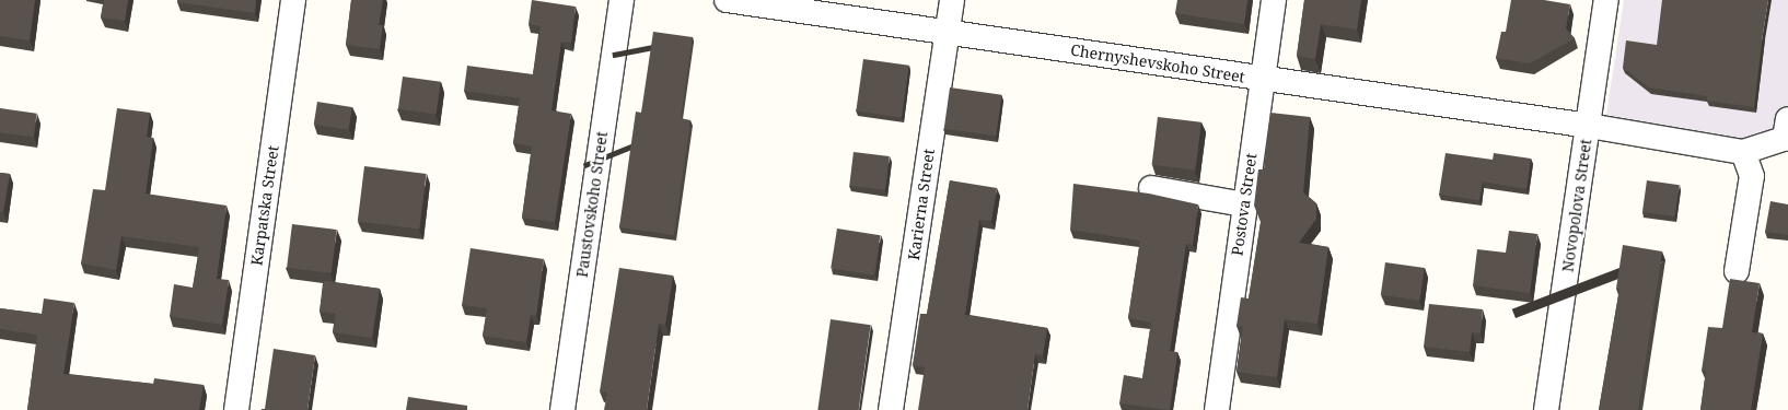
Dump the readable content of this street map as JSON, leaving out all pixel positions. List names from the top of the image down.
{
  "streets": {
    "street": [
      "Chernyshevskoho Street",
      "Paustovskoho Street",
      "Karierna Street",
      "Postova Street",
      "Karpatska Street",
      "Novopolova Street"
    ]
  },
  "crossings": [
    ["Chernyshevskoho Street", "Karierna Street"],
    ["Chernyshevskoho Street", "Postova Street"],
    ["Chernyshevskoho Street", "Novopolova Street"]
  ]
}
